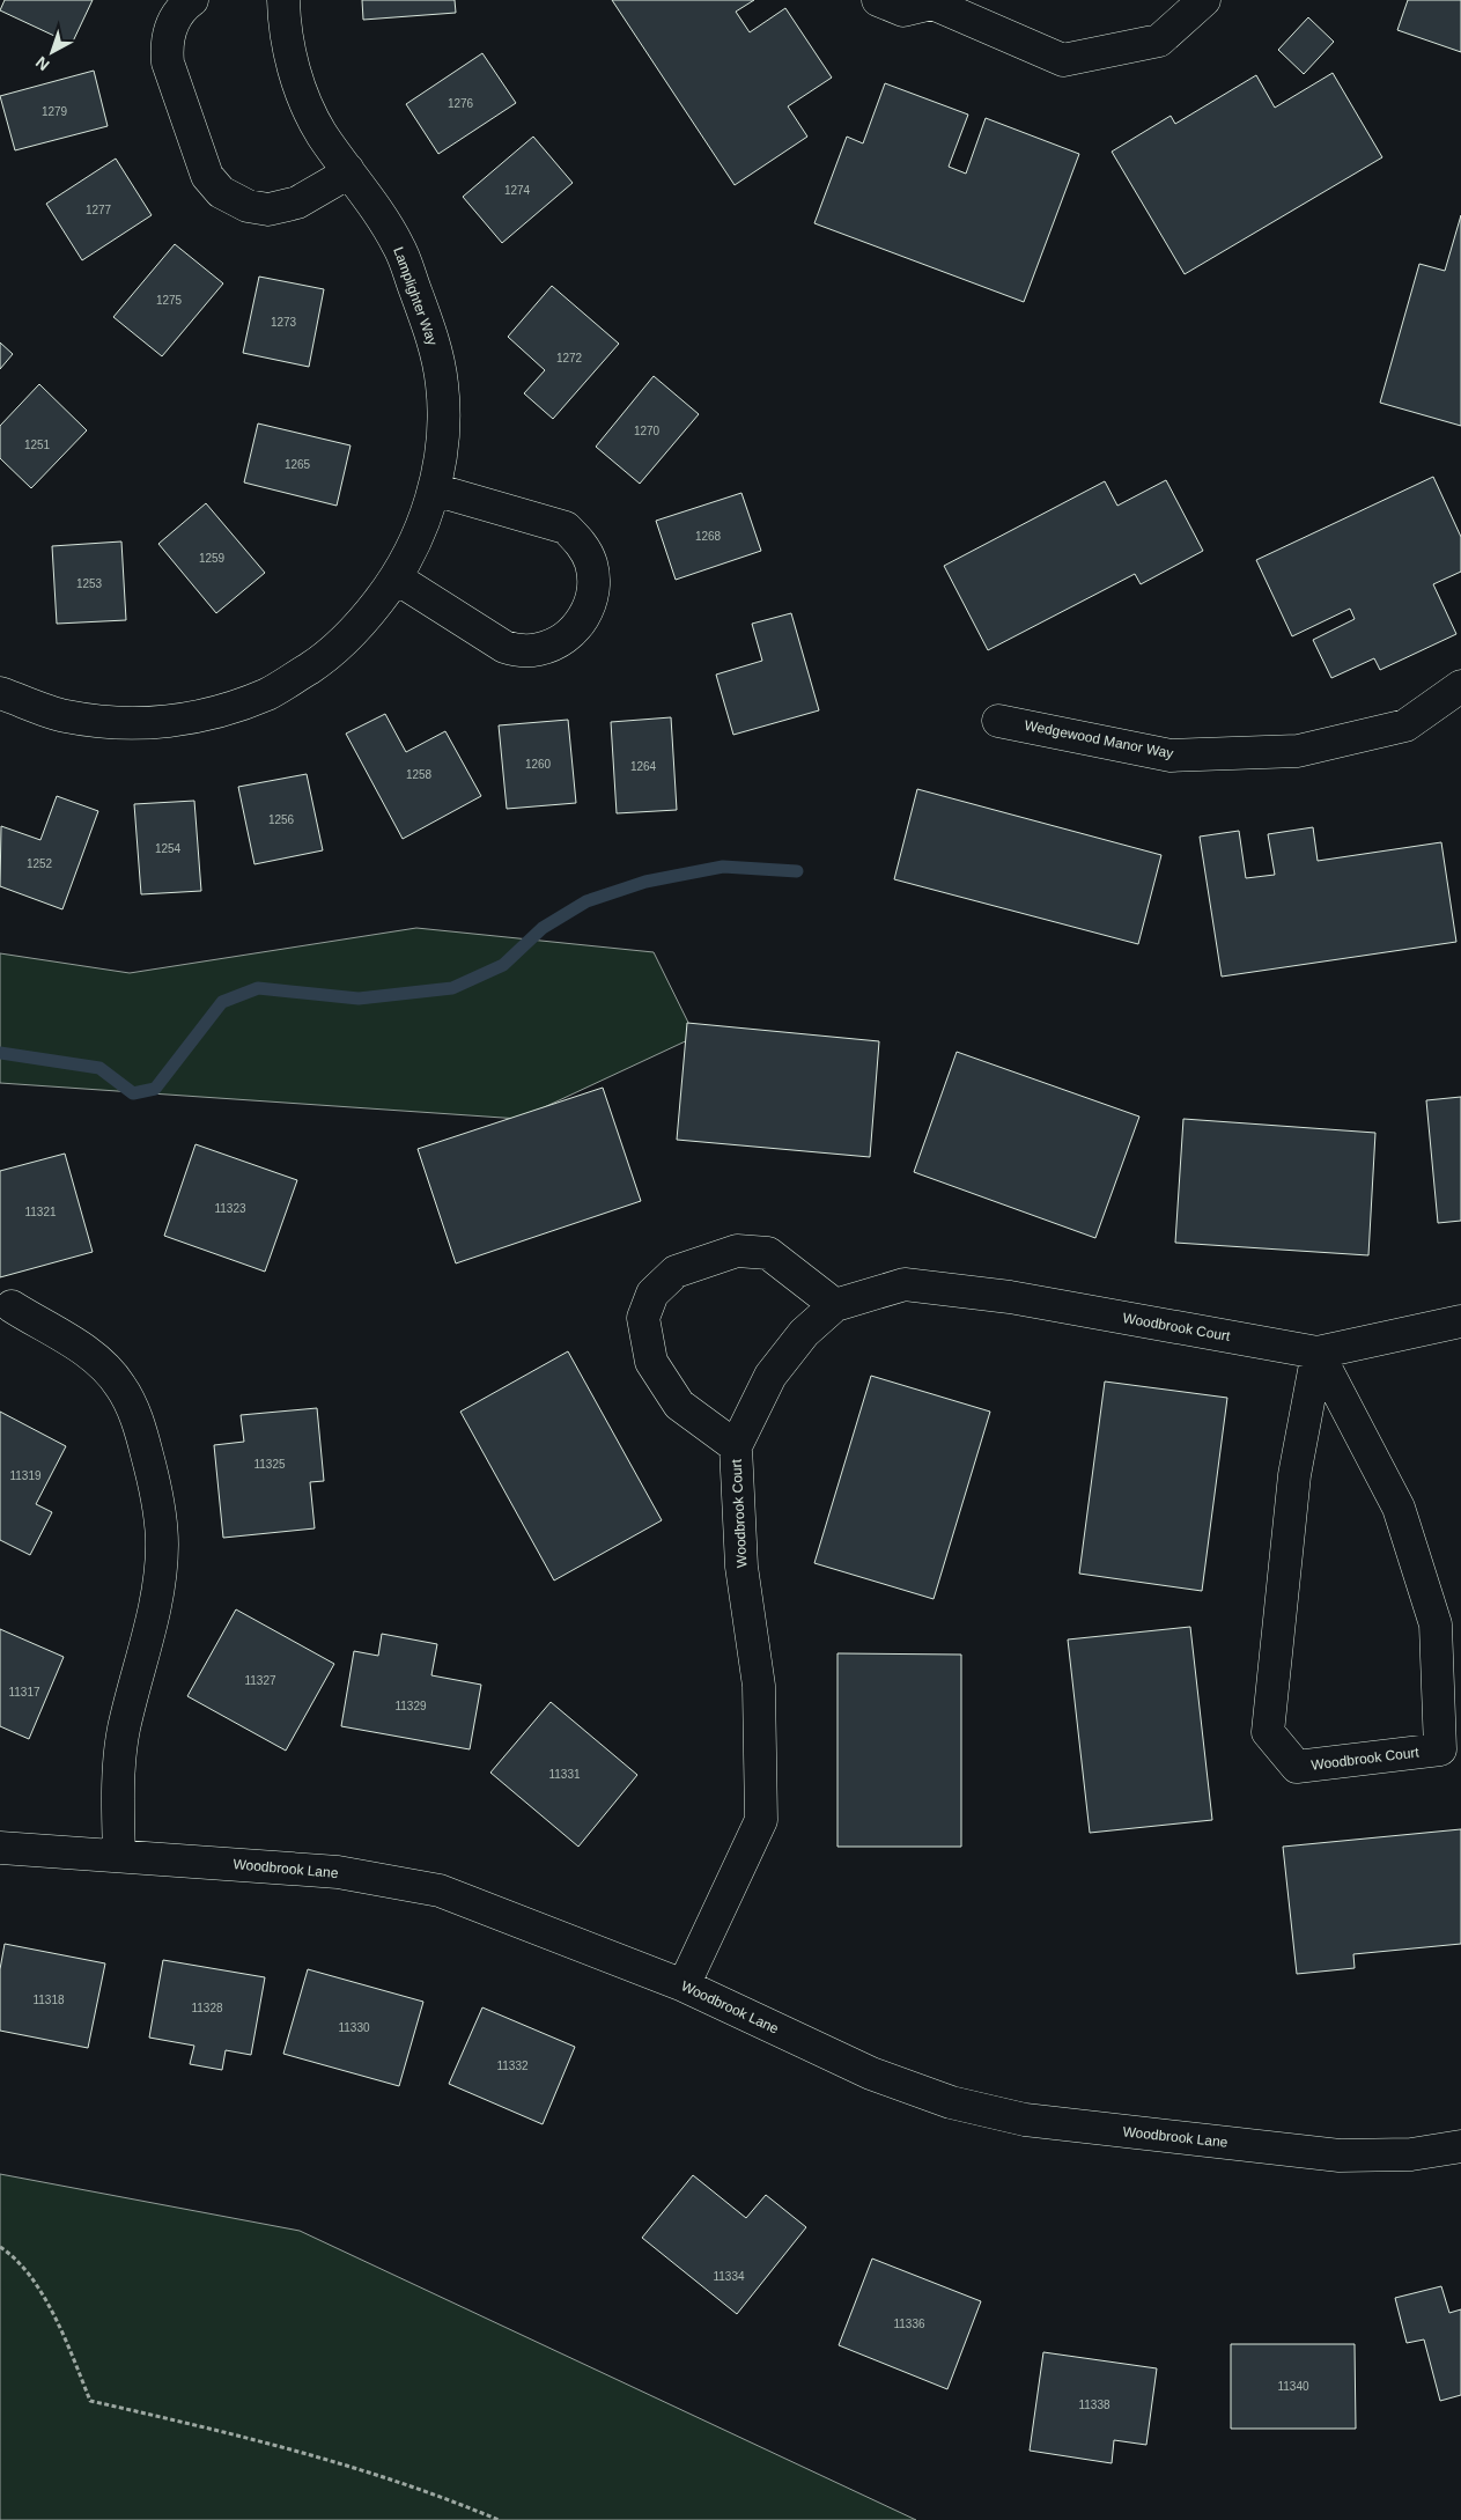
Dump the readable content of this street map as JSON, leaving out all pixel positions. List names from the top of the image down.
{
  "streets": {
    "street": [
      "Lamplighter Way",
      "Wedgewood Manor Way",
      "Woodbrook Court",
      "Woodbrook Lane"
    ]
  },
  "crossings": [
    ["Woodbrook Court", "Woodbrook Lane"]
  ],
  "house_numbers": [
    "1276",
    "1279",
    "1274",
    "1277",
    "1275",
    "1273",
    "1272",
    "1270",
    "1251",
    "1265",
    "1268",
    "1259",
    "1253",
    "1260",
    "1264",
    "1258",
    "1256",
    "1254",
    "1252",
    "11323",
    "11321",
    "11325",
    "11319",
    "11327",
    "11317",
    "11329",
    "11331",
    "11318",
    "11328",
    "11330",
    "11332",
    "11334",
    "11336",
    "11340",
    "11338"
  ],
  "north": "bottom left"
}
